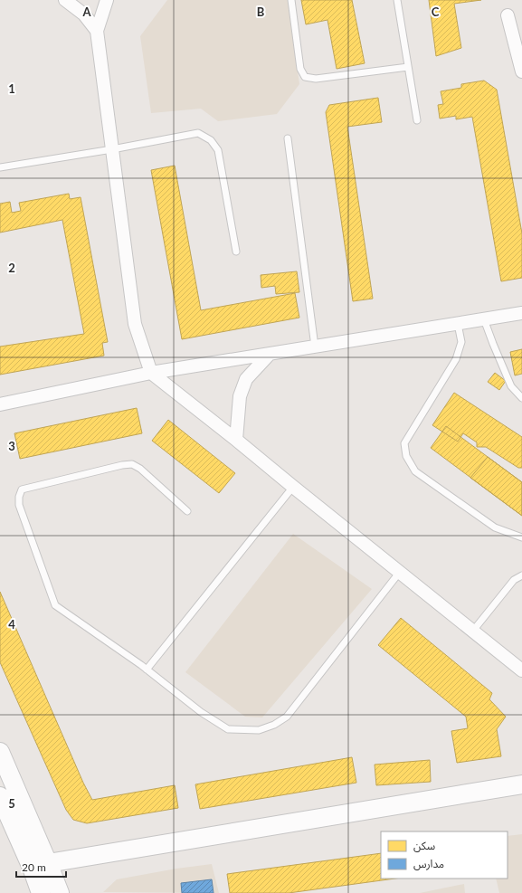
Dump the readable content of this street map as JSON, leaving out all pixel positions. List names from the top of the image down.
{
  "legend": ["سكن", "مدارس"],
  "scale_bar": "20 m",
  "grid": {
    "columns": ["A", "B", "C"],
    "rows": [
      "1",
      "2",
      "3",
      "4",
      "5"
    ]
  }
}
